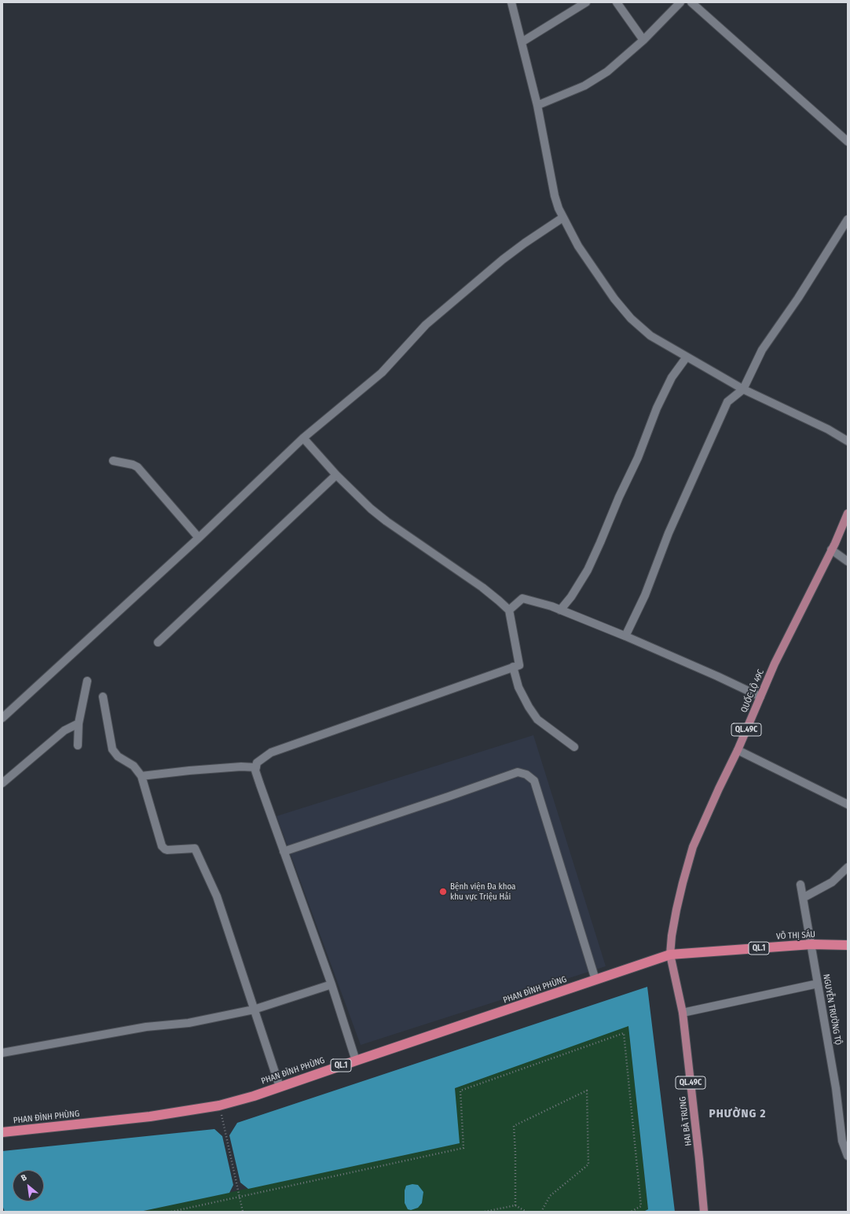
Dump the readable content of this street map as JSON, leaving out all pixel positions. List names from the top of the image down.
{
  "streets": {
    "highway": ["VÕ THỊ SÁU", "QL.1", "PHAN ĐÌNH PHÙNG"],
    "main road": ["QUỐC LỘ 49C", "QL.49C", "HAI BÀ TRƯNG"],
    "street": ["NGUYỄN TRƯỜNG TỘ"]
  },
  "crossings": [
    ["QUỐC LỘ 49C", "VÕ THỊ SÁU"],
    ["QUỐC LỘ 49C", "PHAN ĐÌNH PHÙNG"],
    ["QUỐC LỘ 49C", "HAI BÀ TRƯNG"],
    ["VÕ THỊ SÁU", "PHAN ĐÌNH PHÙNG"],
    ["VÕ THỊ SÁU", "NGUYỄN TRƯỜNG TỘ"],
    ["VÕ THỊ SÁU", "HAI BÀ TRƯNG"],
    ["PHAN ĐÌNH PHÙNG", "HAI BÀ TRƯNG"]
  ],
  "districts": ["PHƯỜNG 2"],
  "places": ["Bệnh viện Đa khoa khu vực Triệu Hải"],
  "north": "top left"
}
